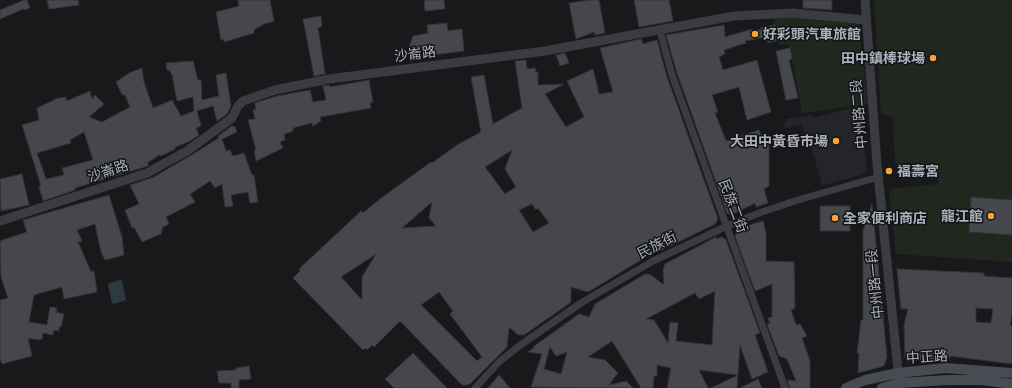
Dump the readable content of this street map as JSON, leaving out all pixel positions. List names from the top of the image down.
{
  "streets": {
    "main road": ["中正路"],
    "street": [
      "沙崙路",
      "中州路二段",
      "民族二街",
      "民族街",
      "中州路一段"
    ]
  },
  "crossings": [
    ["沙崙路", "中州路二段"],
    ["沙崙路", "民族二街"],
    ["中州路二段", "民族街"],
    ["中州路二段", "中州路一段"],
    ["民族二街", "民族街"],
    ["民族街", "中州路一段"],
    ["中州路一段", "中正路"]
  ],
  "places": [
    "好彩頭汽車旅館",
    "田中鎮棒球場",
    "大田中黃昏市場",
    "福壽宮",
    "龍江館",
    "全家便利商店"
  ]
}
